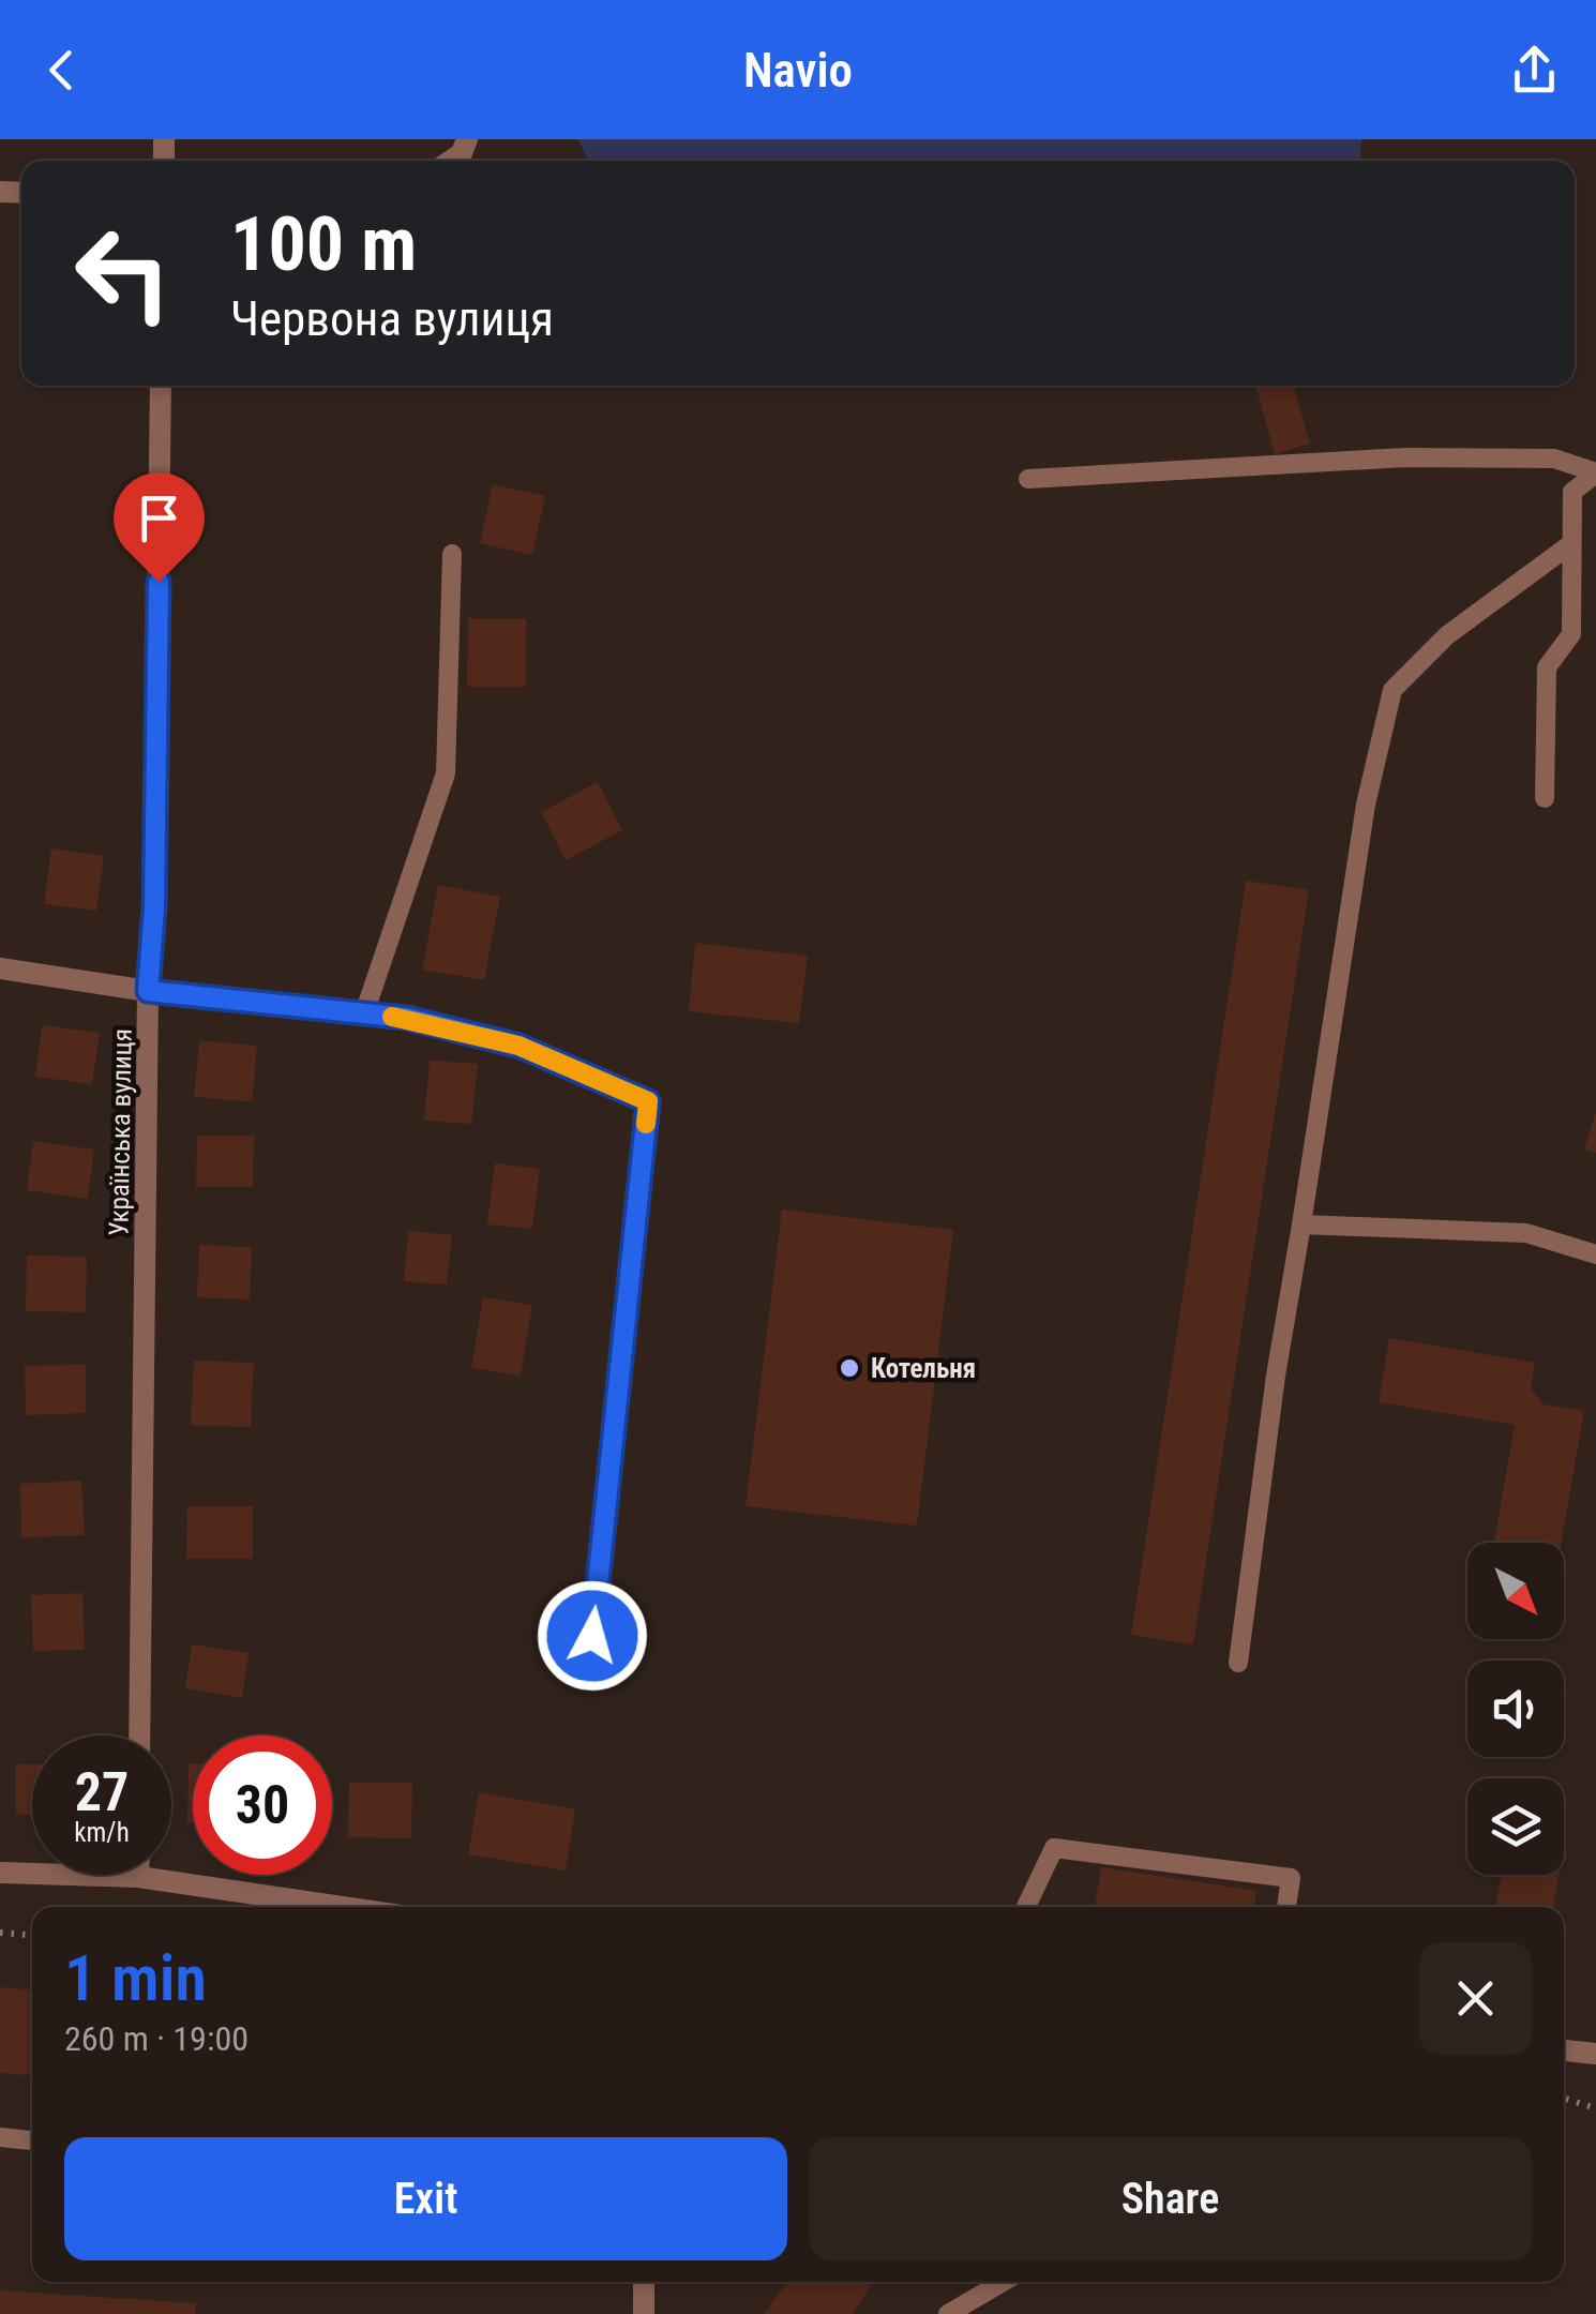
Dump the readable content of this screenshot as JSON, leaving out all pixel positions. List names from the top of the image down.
{
  "streets": {
    "street": ["Українська вулиця"]
  },
  "places": ["Котельня"],
  "north": "bottom right",
  "page": {
    "header": "Navio",
    "turn": ["100 m", "Червона вулиця"],
    "speed": "27 km/h",
    "limit": "30",
    "heading": ["1 min", "260 m · 19:00"],
    "buttons": ["Exit", "Share"]
  }
}
